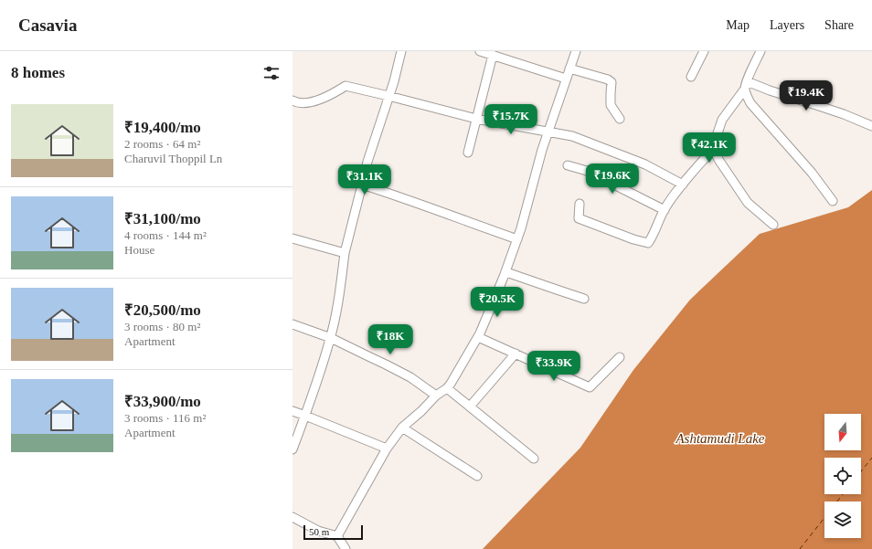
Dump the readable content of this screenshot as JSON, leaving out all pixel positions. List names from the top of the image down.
{
  "water": ["Ashtamudi Lake"],
  "scale_bar": "50 m",
  "north": "bottom",
  "page": {
    "header": "Casavia",
    "nav": ["Map", "Layers", "Share"],
    "heading": "8 homes",
    "price": [
      "₹19.4K",
      "₹15.7K",
      "₹42.1K",
      "₹19.6K",
      "₹31.1K",
      "₹20.5K",
      "₹18K",
      "₹33.9K"
    ],
    "list": [
      {
        "name": "₹19,400/mo",
        "note": "2 rooms · 64 m² · Charuvil Thoppil Ln"
      },
      {
        "name": "₹31,100/mo",
        "note": "4 rooms · 144 m² · House"
      },
      {
        "name": "₹20,500/mo",
        "note": "3 rooms · 80 m² · Apartment"
      },
      {
        "name": "₹33,900/mo",
        "note": "3 rooms · 116 m² · Apartment"
      }
    ],
    "scale": "50 m"
  }
}
